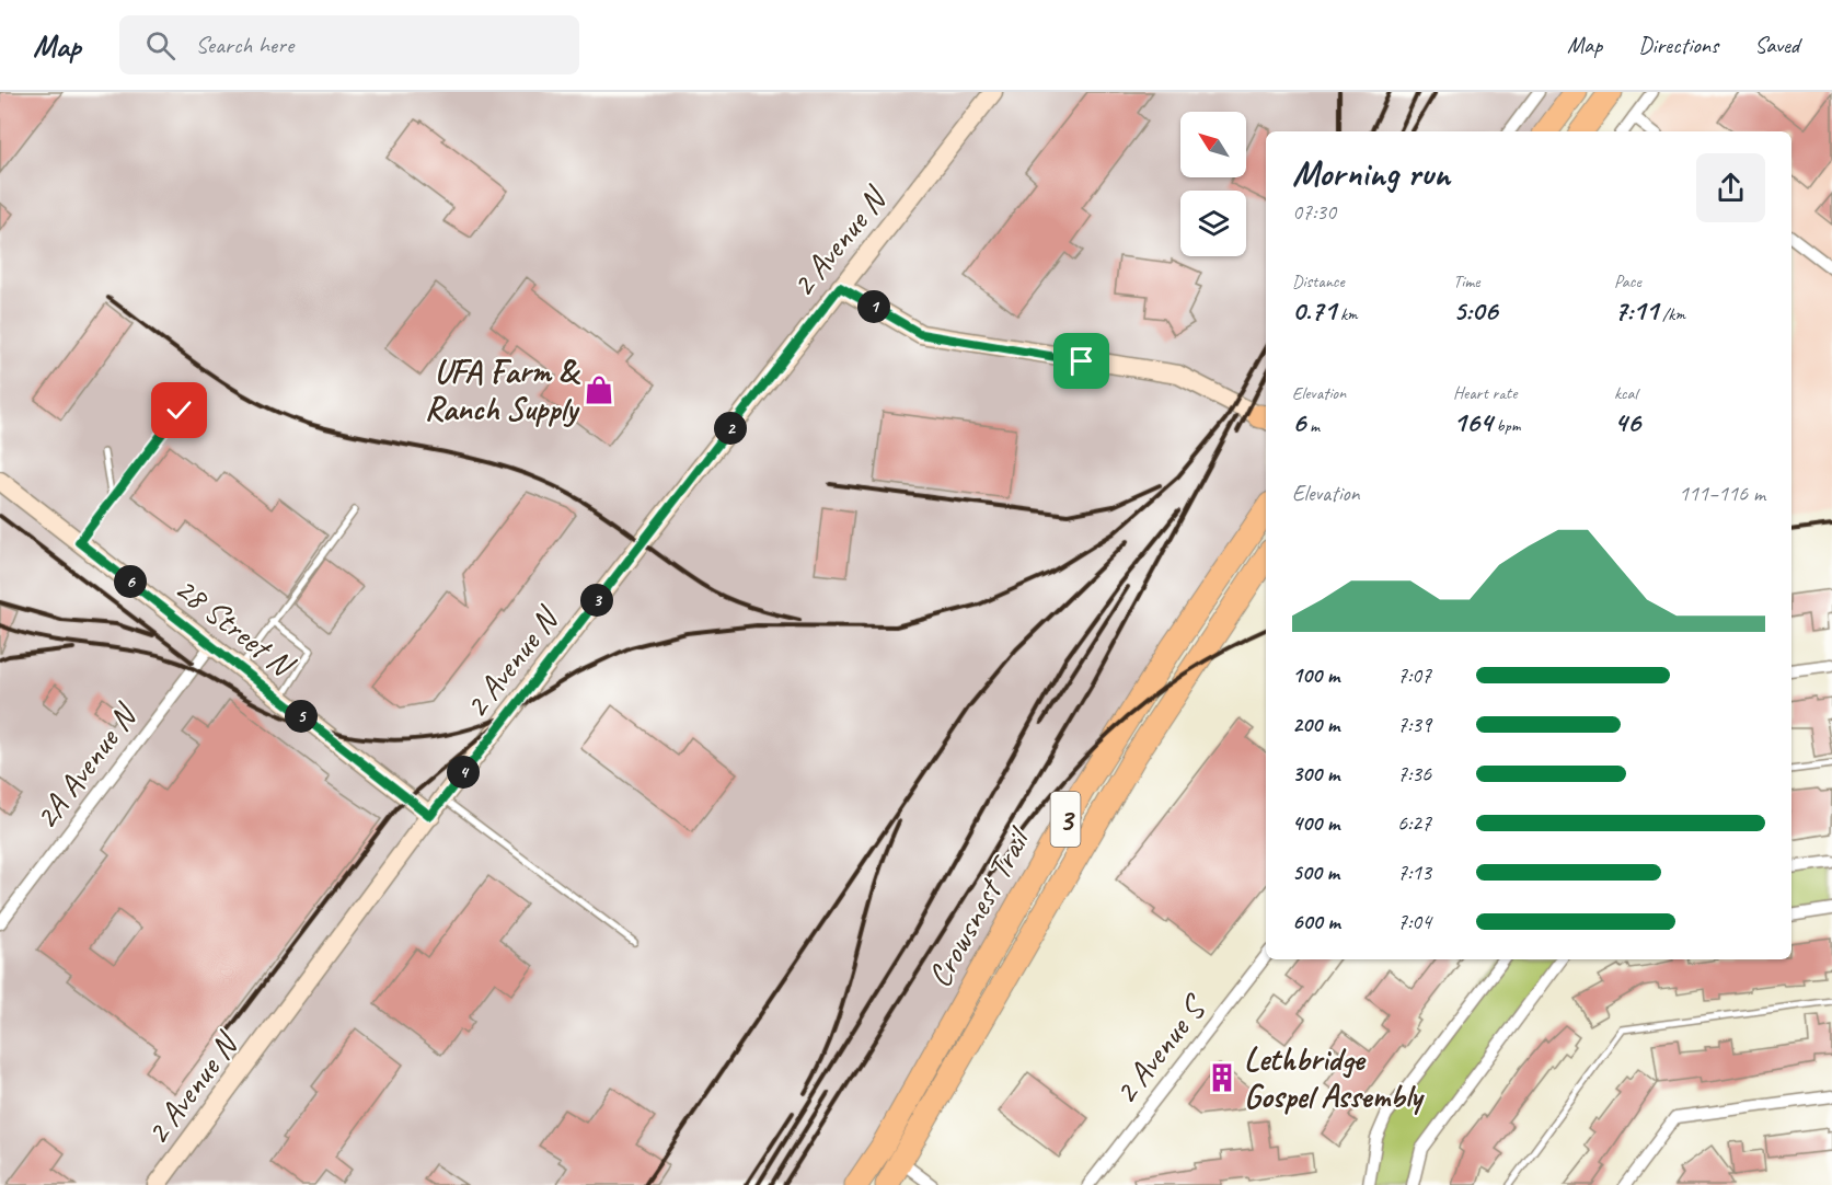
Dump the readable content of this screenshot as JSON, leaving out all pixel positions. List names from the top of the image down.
{
  "streets": {
    "highway": ["3", "Crowsnest Trail"],
    "street": [
      "2 Avenue N",
      "28 Street N",
      "2A Avenue N",
      "2 Avenue S"
    ]
  },
  "crossings": [
    ["2 Avenue N", "28 Street N"],
    ["28 Street N", "2A Avenue N"]
  ],
  "places": {
    "shop": ["UFA Farm & Ranch Supply"],
    "building": ["Lethbridge Gospel Assembly"]
  },
  "north": "top left",
  "page": {
    "header": "Map",
    "search": "Search here",
    "nav": ["Map", "Directions", "Saved"],
    "heading": ["Morning run", "07:30"],
    "stats": [
      ["Distance", "0.71 km"],
      ["Time", "5:06"],
      ["Pace", "7:11 /km"],
      ["Elevation", "6 m"],
      ["Heart rate", "164 bpm"],
      ["kcal", "46"]
    ],
    "pins": [
      "1",
      "2",
      "6",
      "3",
      "5",
      "4"
    ],
    "chart": ["Elevation", "111–116 m"],
    "list": [
      {
        "name": "100 m",
        "note": "7:07"
      },
      {
        "name": "200 m",
        "note": "7:39"
      },
      {
        "name": "300 m",
        "note": "7:36"
      },
      {
        "name": "400 m",
        "note": "6:27"
      },
      {
        "name": "500 m",
        "note": "7:13"
      },
      {
        "name": "600 m",
        "note": "7:04"
      }
    ]
  }
}
